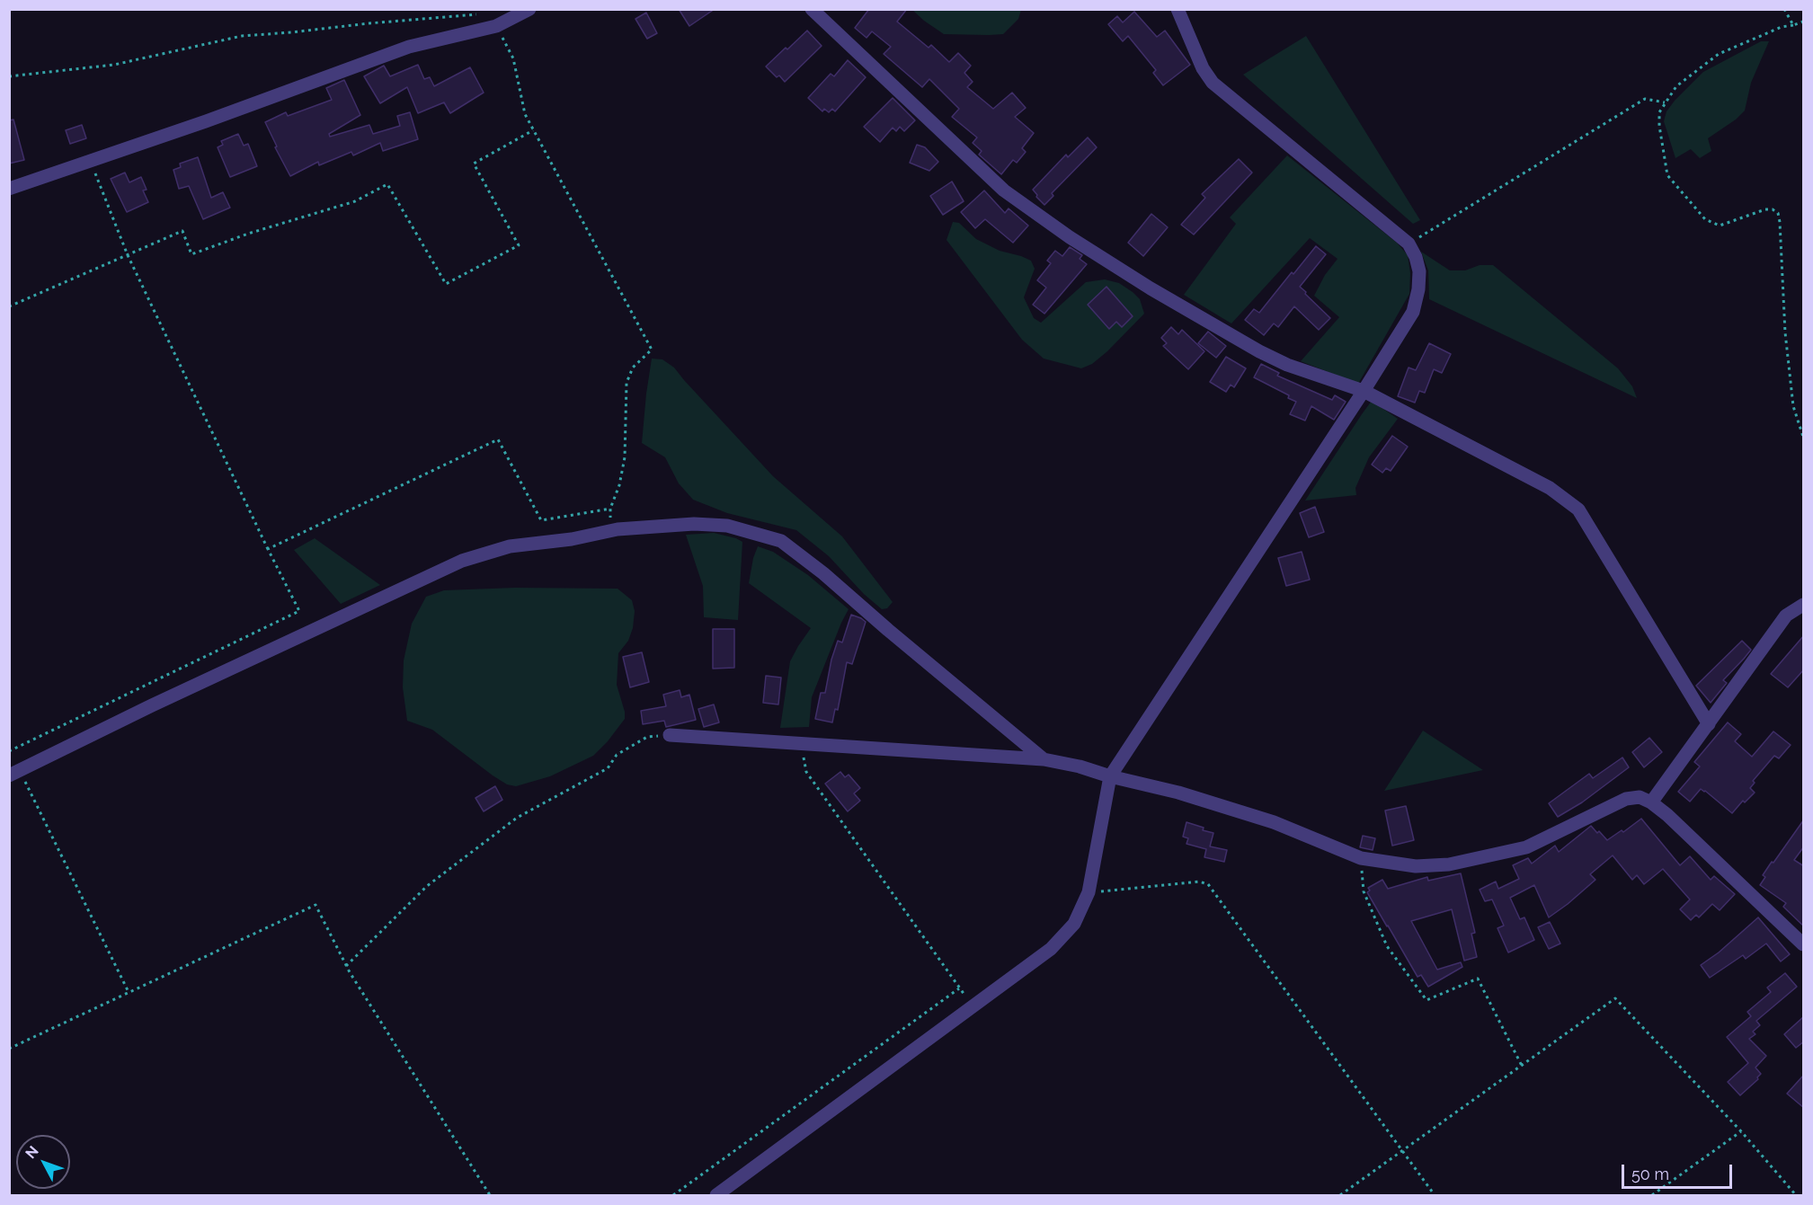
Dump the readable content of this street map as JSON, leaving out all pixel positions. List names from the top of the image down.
{
  "scale_bar": "50 m",
  "north": "top left"
}
